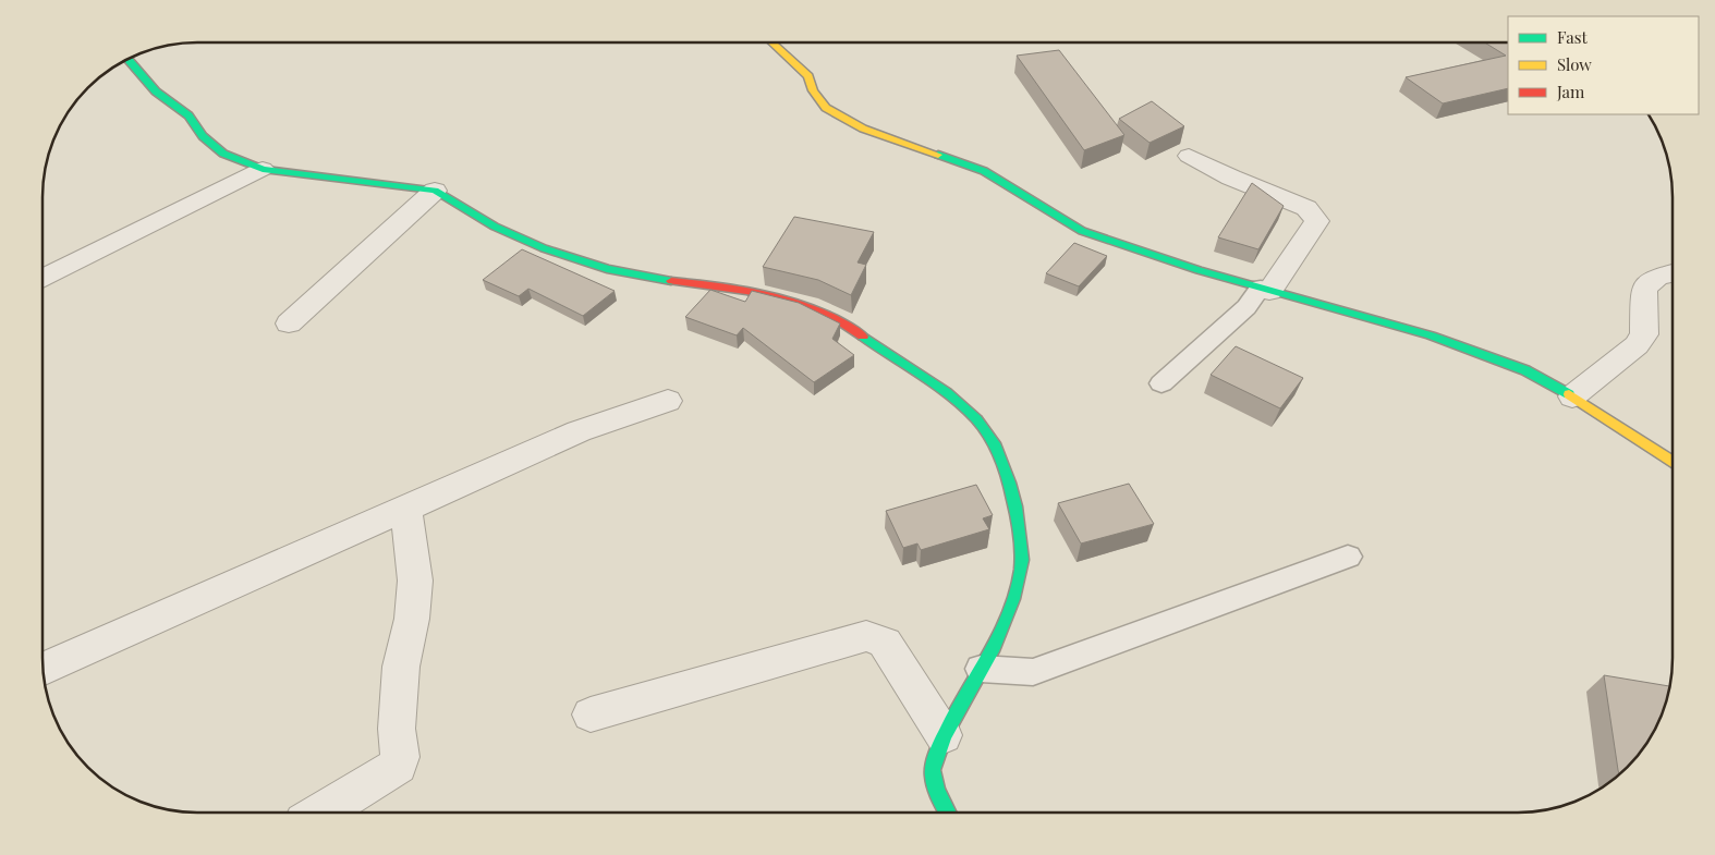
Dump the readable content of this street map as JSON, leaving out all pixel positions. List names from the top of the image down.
{
  "legend": ["Fast", "Slow", "Jam"]
}
